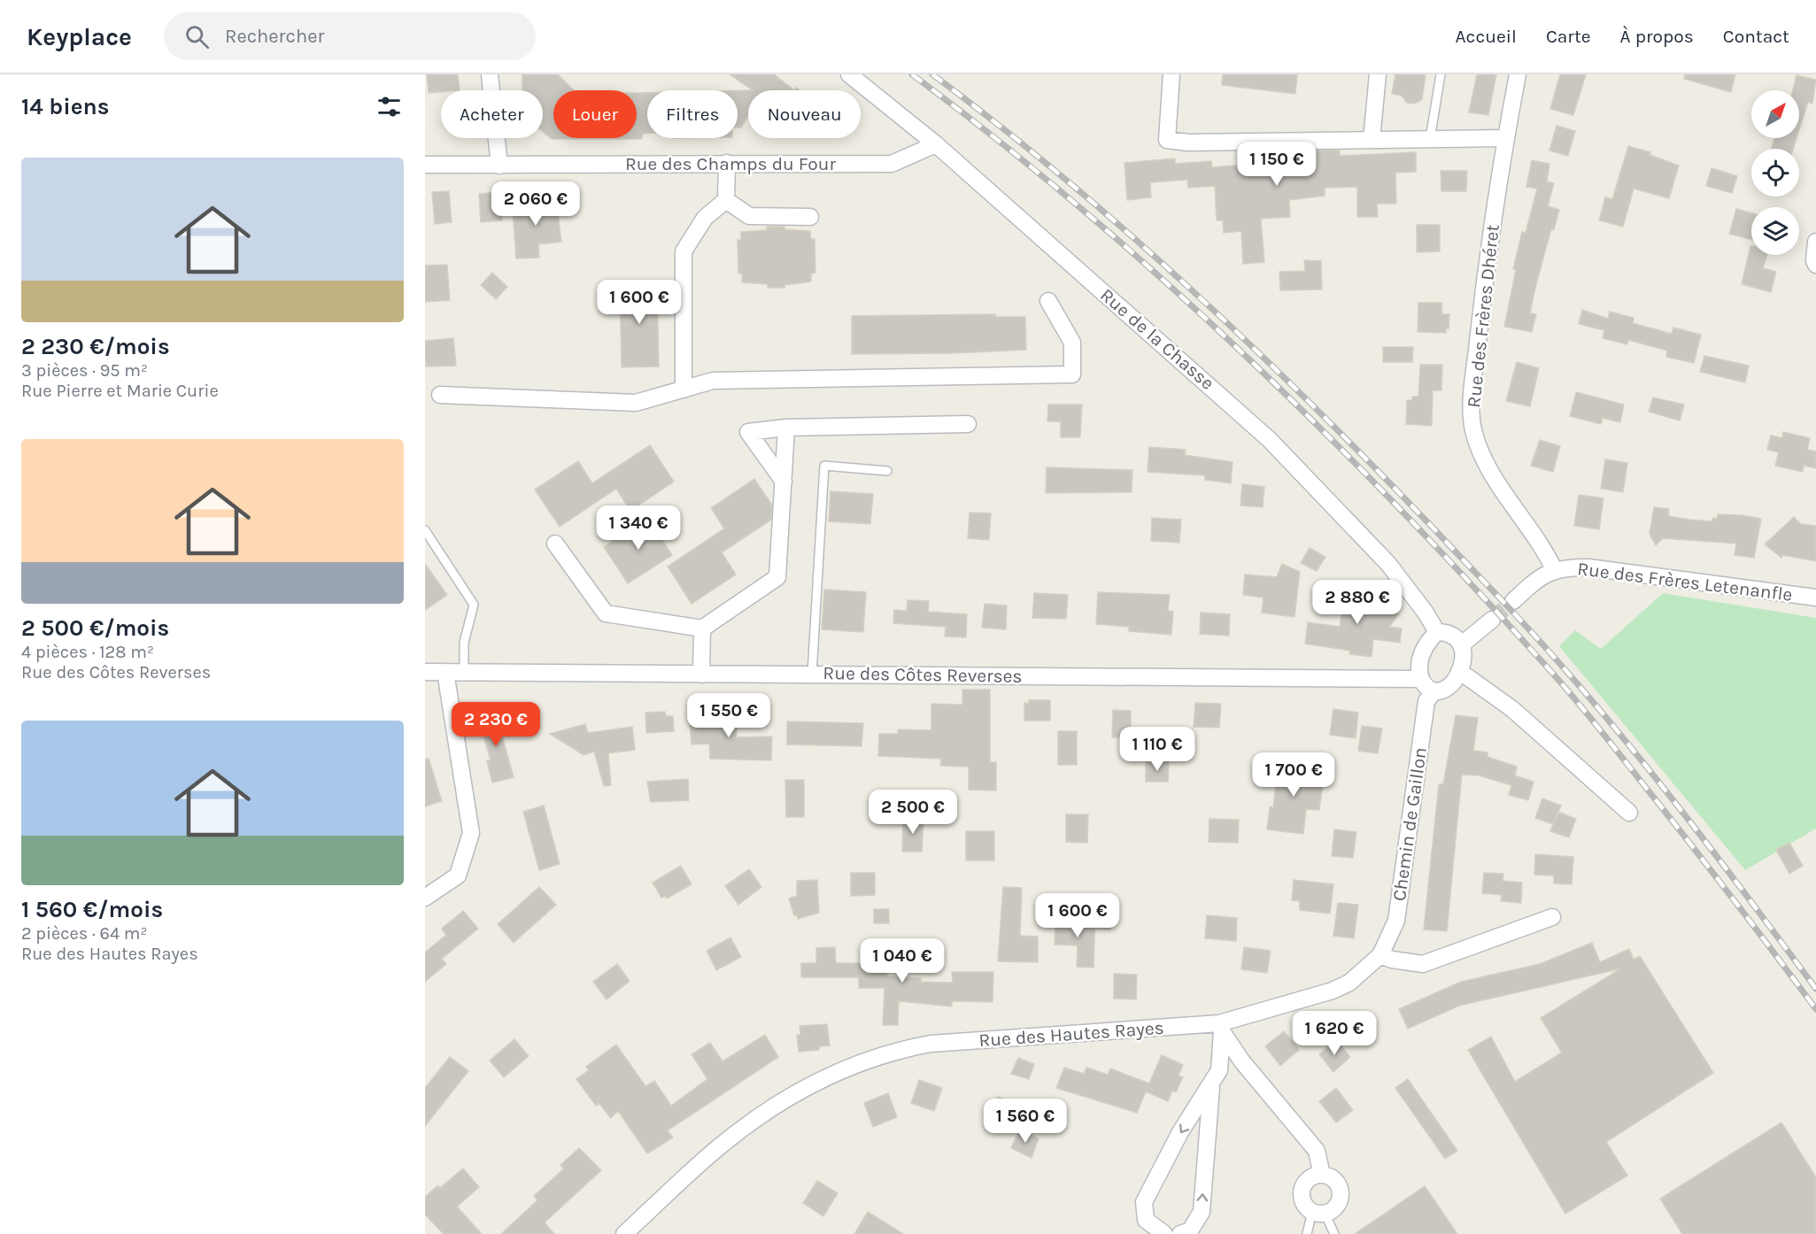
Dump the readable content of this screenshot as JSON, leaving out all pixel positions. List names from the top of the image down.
{
  "streets": {
    "street": [
      "Rue des Champs du Four",
      "Rue des Frères Dhéret",
      "Rue de la Chasse",
      "Rue des Frères Letenanfle",
      "Rue des Côtes Reverses",
      "Chemin de Gaillon",
      "Rue des Hautes Rayes"
    ]
  },
  "crossings": [
    ["Rue des Champs du Four", "Rue de la Chasse"],
    ["Rue des Frères Dhéret", "Rue des Frères Letenanfle"],
    ["Rue de la Chasse", "Rue des Côtes Reverses"],
    ["Rue de la Chasse", "Chemin de Gaillon"],
    ["Rue des Côtes Reverses", "Chemin de Gaillon"],
    ["Chemin de Gaillon", "Rue des Hautes Rayes"]
  ],
  "north": "top right",
  "page": {
    "header": "Keyplace",
    "search": "Rechercher",
    "nav": [
      "Accueil",
      "Carte",
      "À propos",
      "Contact"
    ],
    "heading": "14 biens",
    "chip": [
      "Acheter",
      "Louer",
      "Filtres",
      "Nouveau"
    ],
    "list": [
      {
        "name": "2 230 €/mois",
        "note": "3 pièces · 95 m² · Rue Pierre et Marie Curie"
      },
      {
        "name": "2 500 €/mois",
        "note": "4 pièces · 128 m² · Rue des Côtes Reverses"
      },
      {
        "name": "1 560 €/mois",
        "note": "2 pièces · 64 m² · Rue des Hautes Rayes"
      }
    ],
    "price": [
      "1 150 €",
      "2 060 €",
      "1 600 €",
      "1 340 €",
      "2 880 €",
      "1 550 €",
      "2 230 €",
      "1 110 €",
      "1 700 €",
      "2 500 €",
      "1 600 €",
      "1 040 €",
      "1 620 €",
      "1 560 €"
    ]
  }
}
